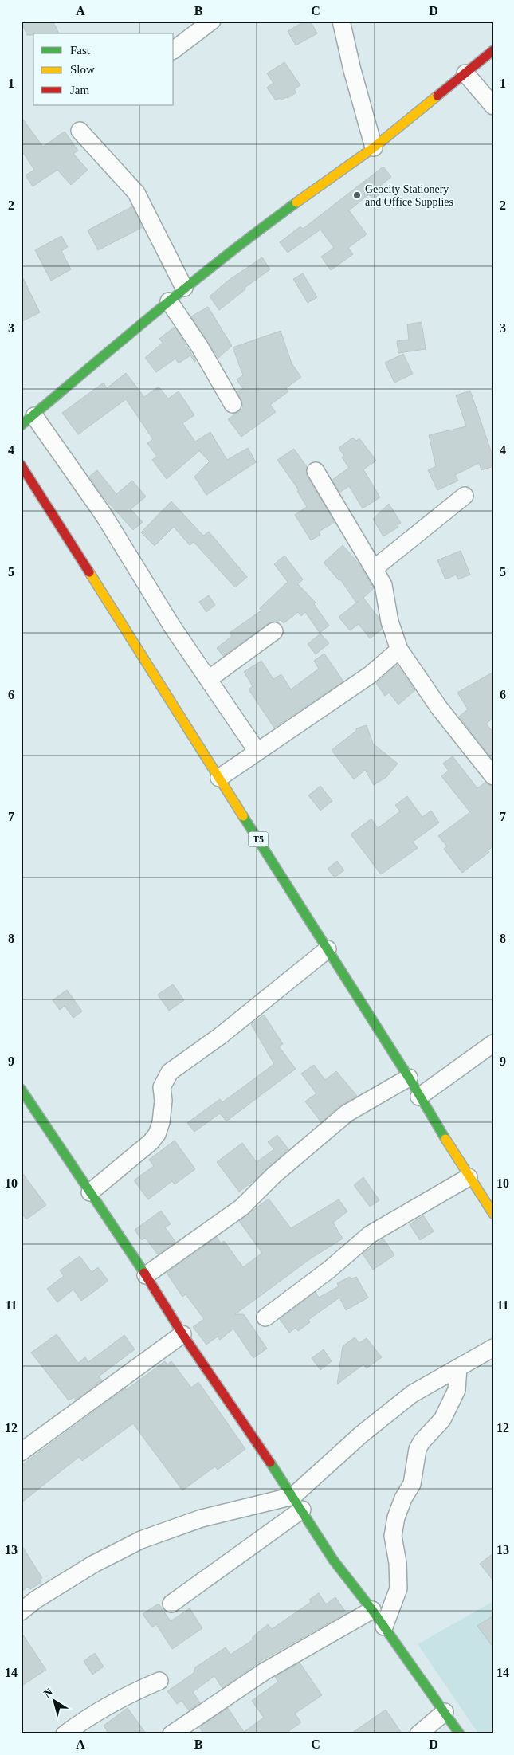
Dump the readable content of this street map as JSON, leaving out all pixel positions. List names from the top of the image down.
{
  "streets": {
    "main road": ["T5"]
  },
  "places": ["Geocity Stationery and Office Supplies"],
  "legend": ["Fast", "Slow", "Jam"],
  "north": "top left",
  "grid": {
    "columns": [
      "A",
      "B",
      "C",
      "D"
    ],
    "rows": [
      "1",
      "2",
      "3",
      "4",
      "5",
      "6",
      "7",
      "8",
      "9",
      "10",
      "11",
      "12",
      "13",
      "14"
    ]
  }
}
